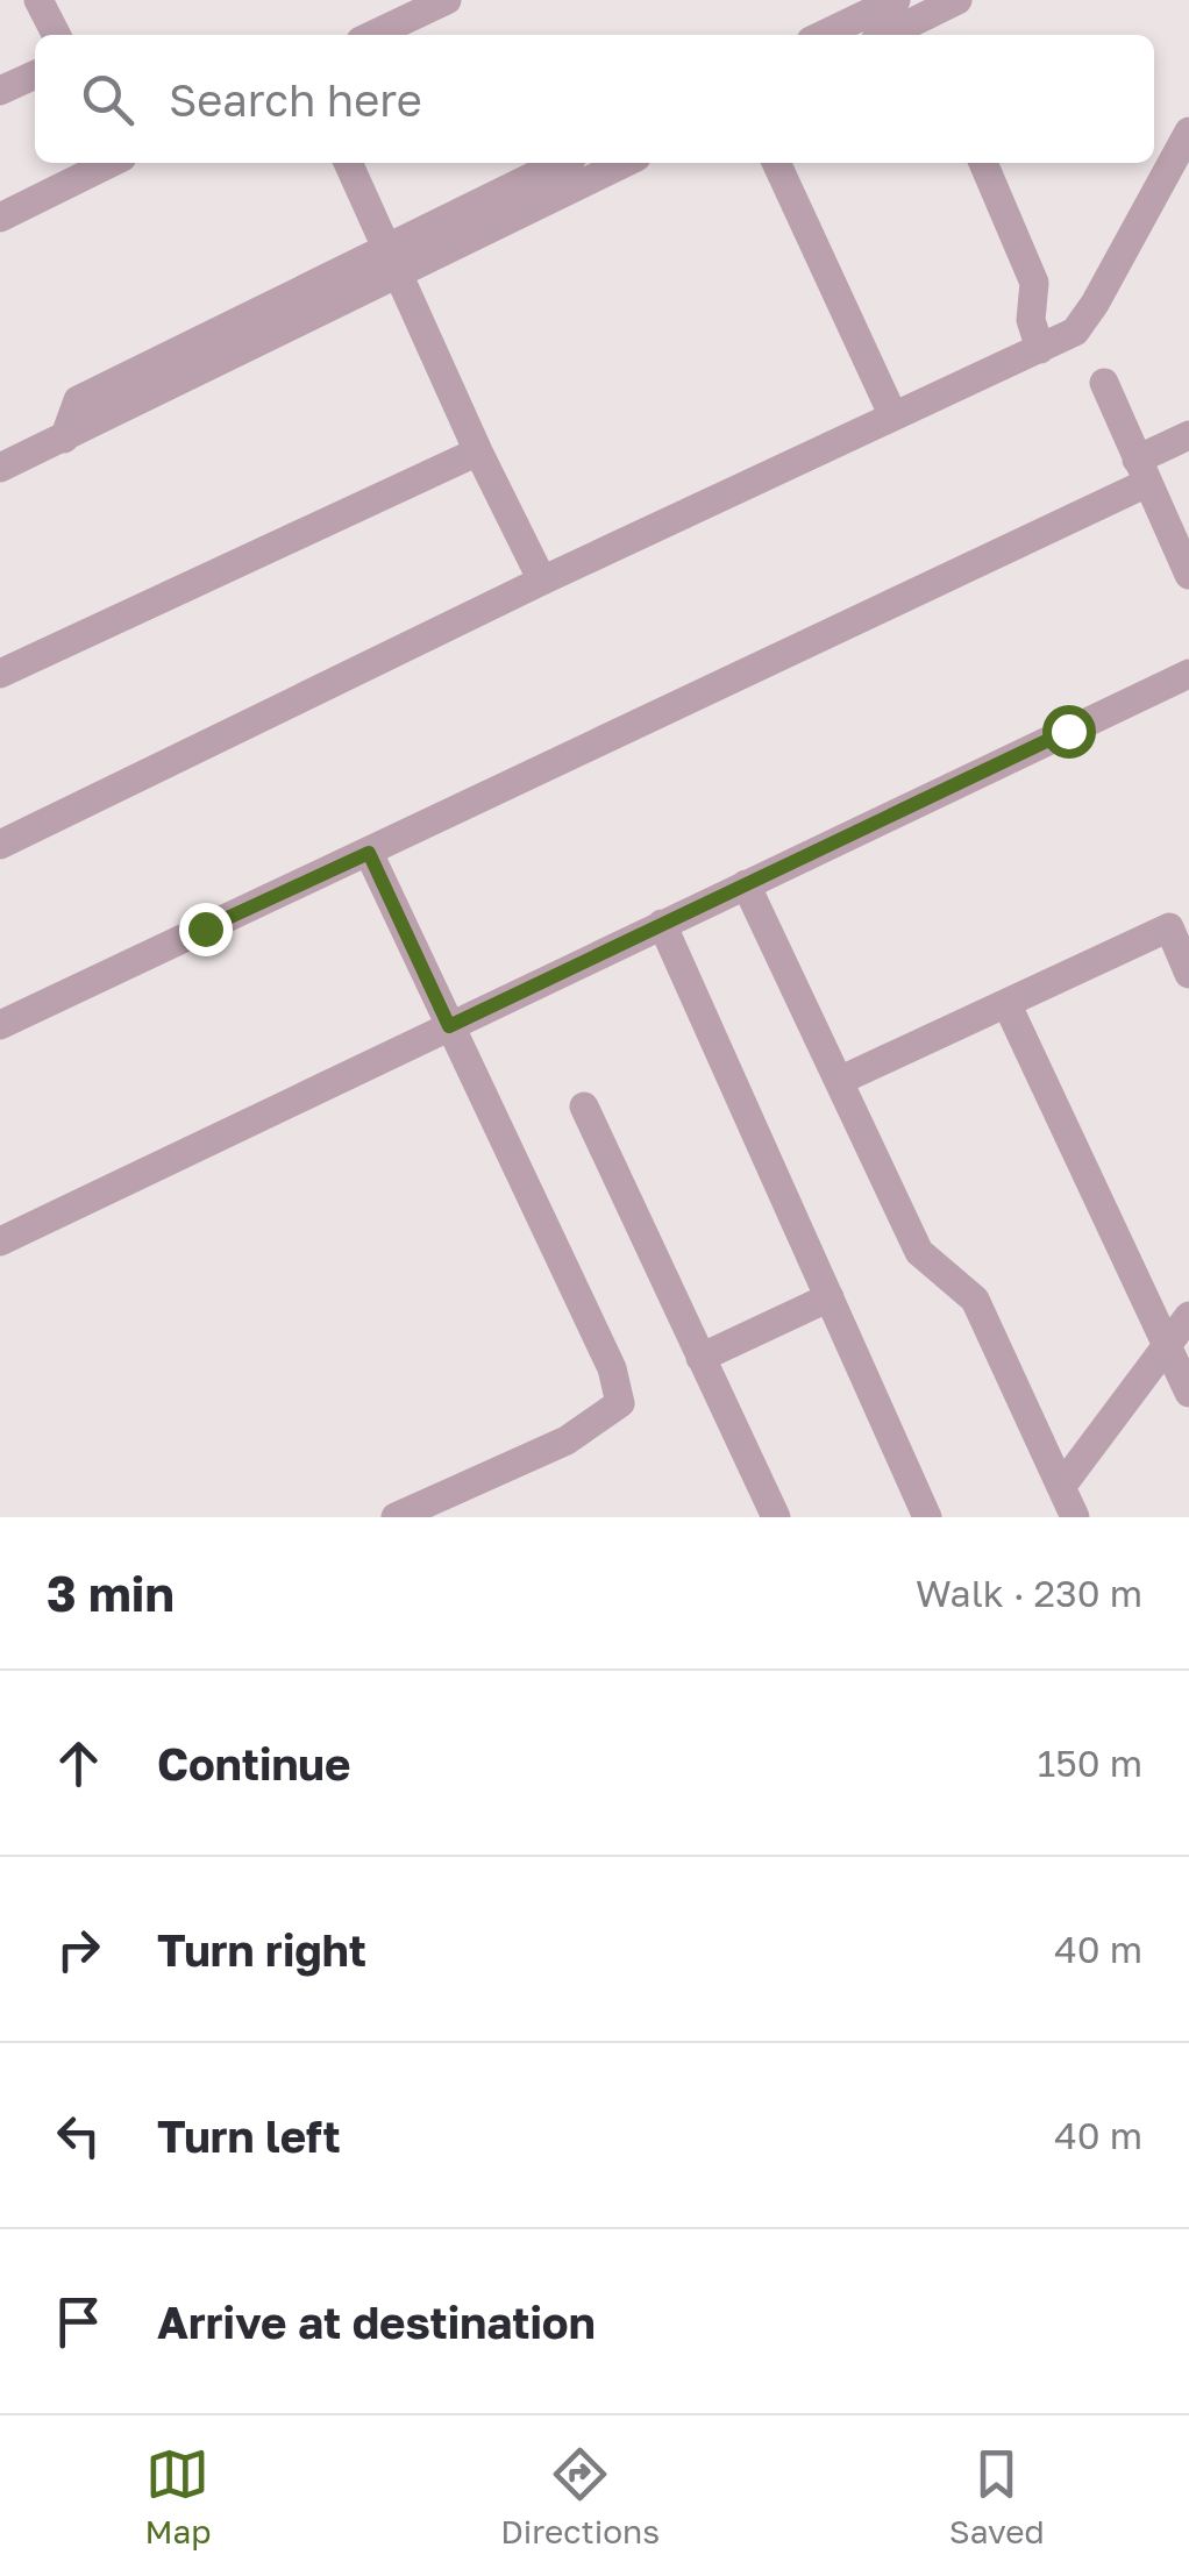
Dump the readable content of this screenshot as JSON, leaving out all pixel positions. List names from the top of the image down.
{
  "page": {
    "search": "Search here",
    "heading": ["3 min", "Walk · 230 m"],
    "list": [
      ["Continue", "150 m"],
      ["Turn right", "40 m"],
      ["Turn left", "40 m"],
      "Arrive at destination"
    ],
    "nav": ["Map", "Directions", "Saved"]
  }
}
